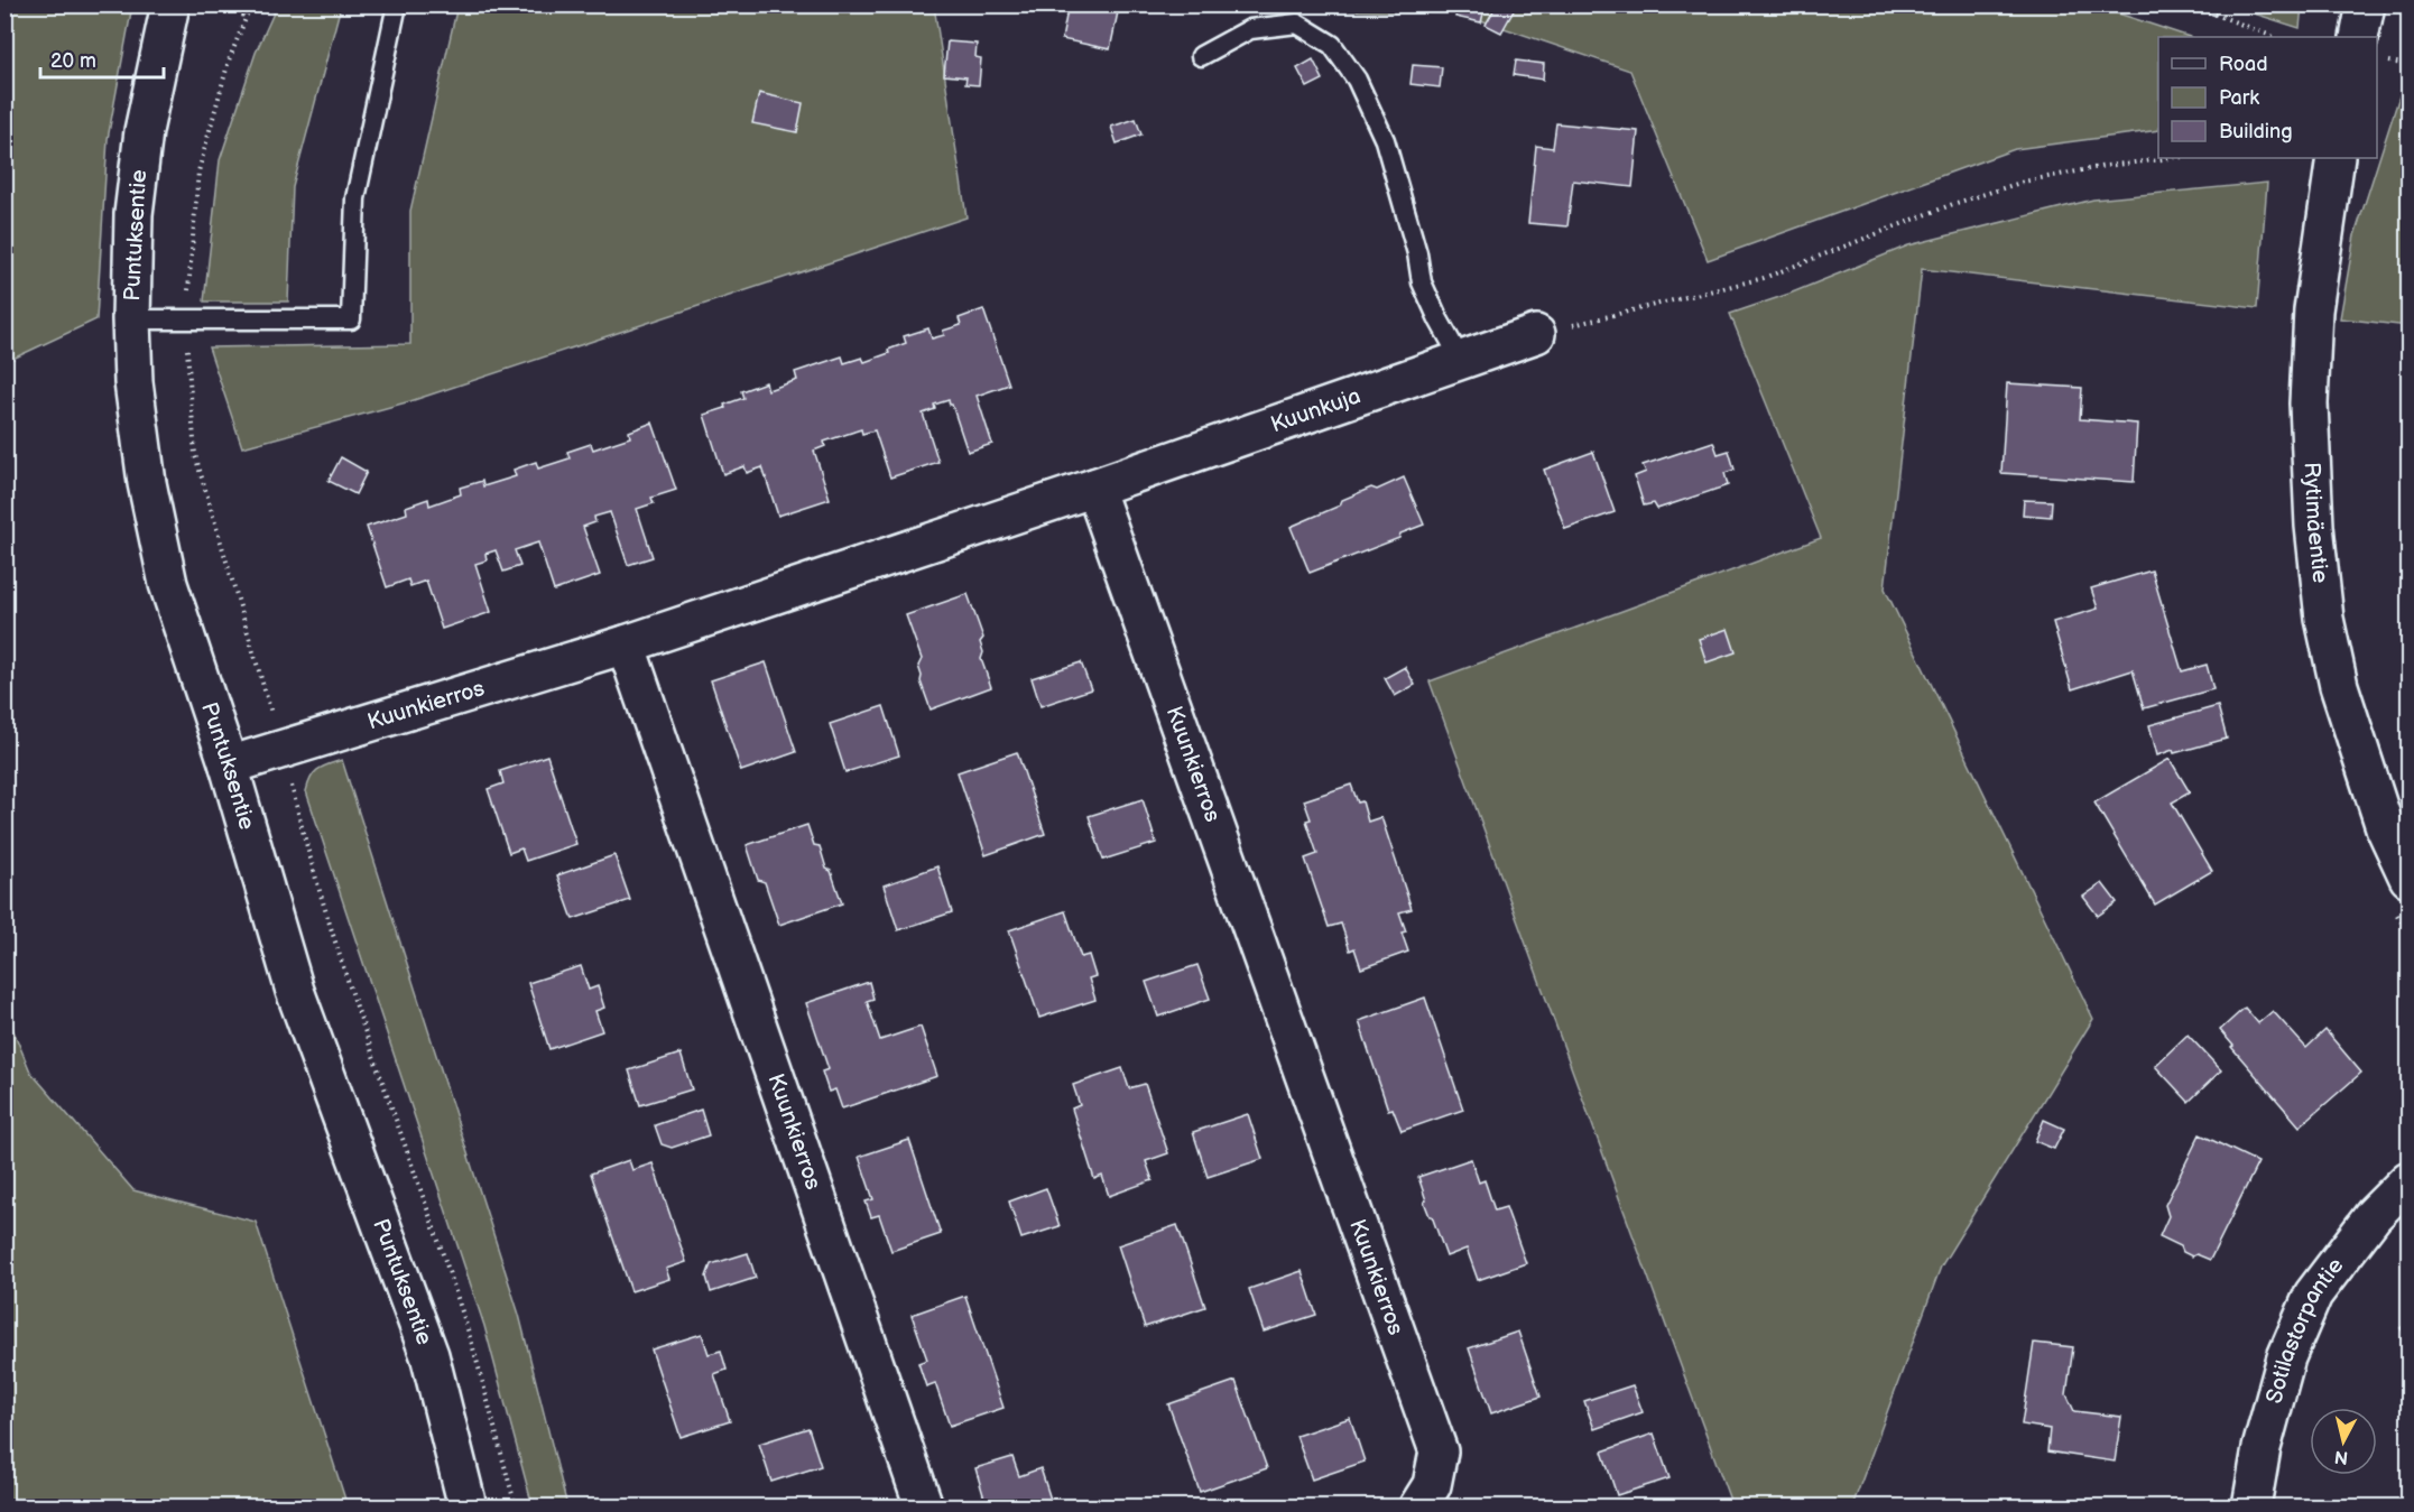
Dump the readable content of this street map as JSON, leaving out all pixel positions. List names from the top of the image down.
{
  "streets": {
    "street": [
      "Puntuksentie",
      "Kuunkuja",
      "Rytimäentie",
      "Kuunkierros",
      "Sotilastorpantie"
    ]
  },
  "crossings": [
    ["Puntuksentie", "Kuunkierros"],
    ["Kuunkuja", "Kuunkierros"]
  ],
  "legend": ["Road", "Park", "Building"],
  "scale_bar": "20 m",
  "north": "bottom"
}
